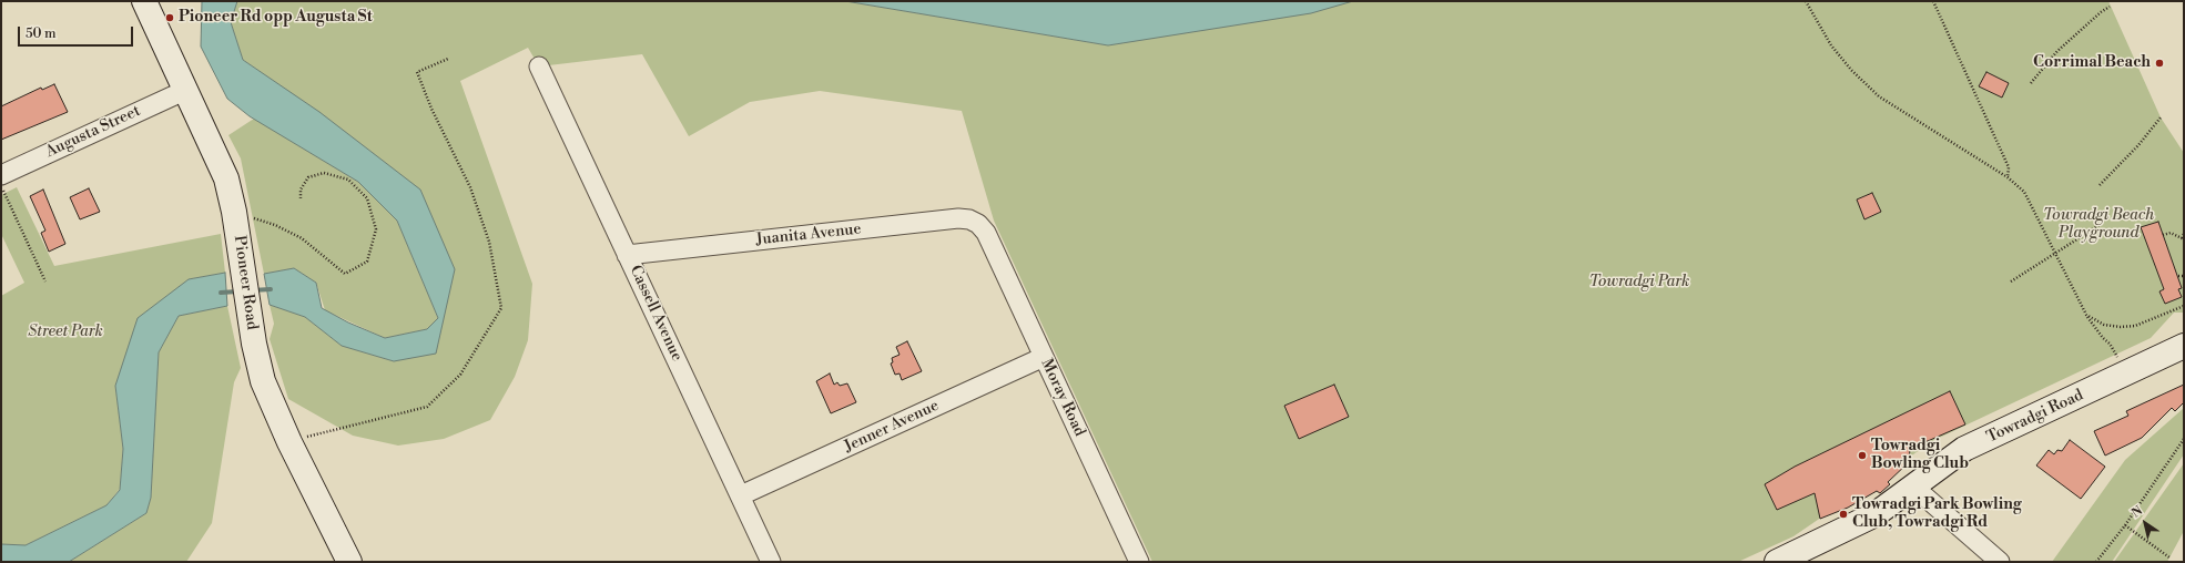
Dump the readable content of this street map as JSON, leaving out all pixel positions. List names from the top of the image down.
{
  "streets": {
    "main road": ["Pioneer Road", "Towradgi Road"],
    "street": [
      "Augusta Street",
      "Juanita Avenue",
      "Cassell Avenue",
      "Moray Road",
      "Jenner Avenue"
    ]
  },
  "crossings": [
    ["Augusta Street", "Pioneer Road"],
    ["Juanita Avenue", "Cassell Avenue"],
    ["Juanita Avenue", "Moray Road"],
    ["Cassell Avenue", "Jenner Avenue"],
    ["Moray Road", "Jenner Avenue"]
  ],
  "parks": ["Towradgi Beach Playground", "Towradgi Park", "Street Park"],
  "places": [
    "Pioneer Rd opp Augusta St",
    "Corrimal Beach",
    "Towradgi Bowling Club",
    "Towradgi Park Bowling Club, Towradgi Rd"
  ],
  "scale_bar": "50 m",
  "north": "top left"
}
